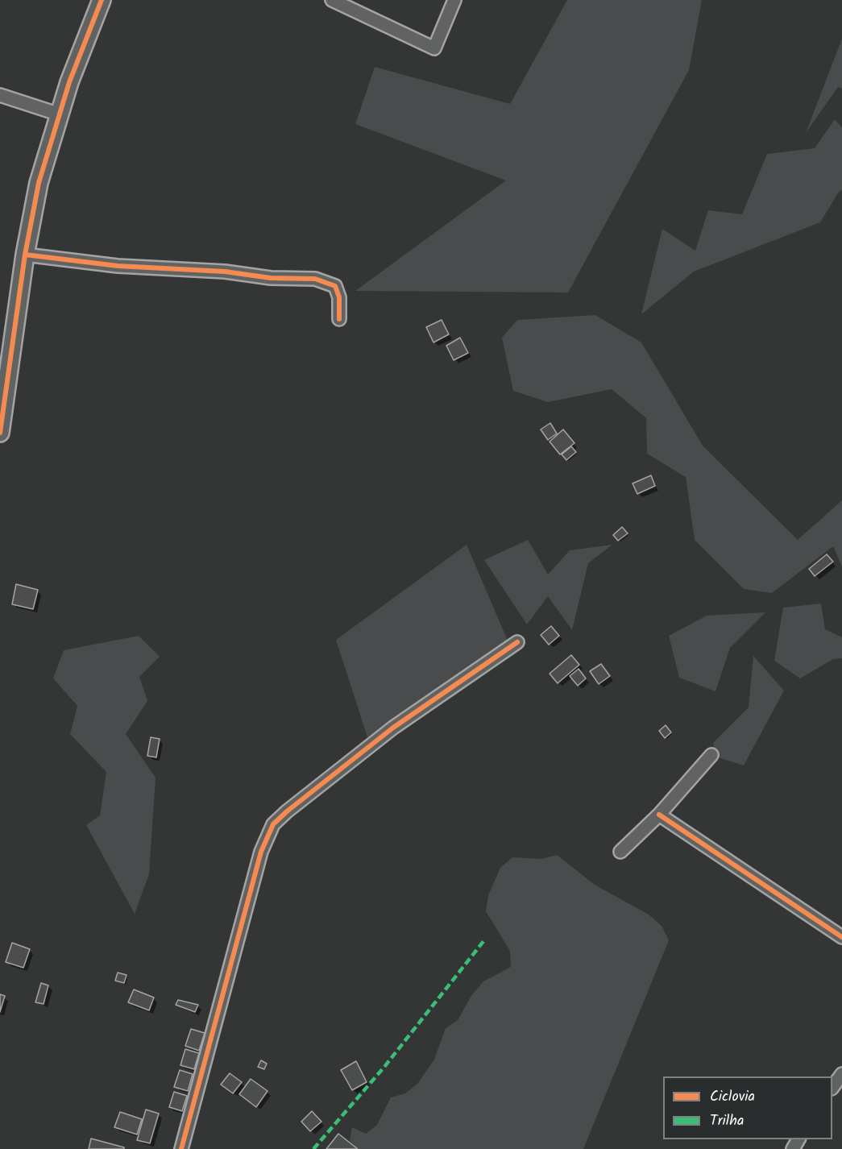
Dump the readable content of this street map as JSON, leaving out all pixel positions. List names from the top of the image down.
{
  "legend": ["Ciclovia", "Trilha"]
}
